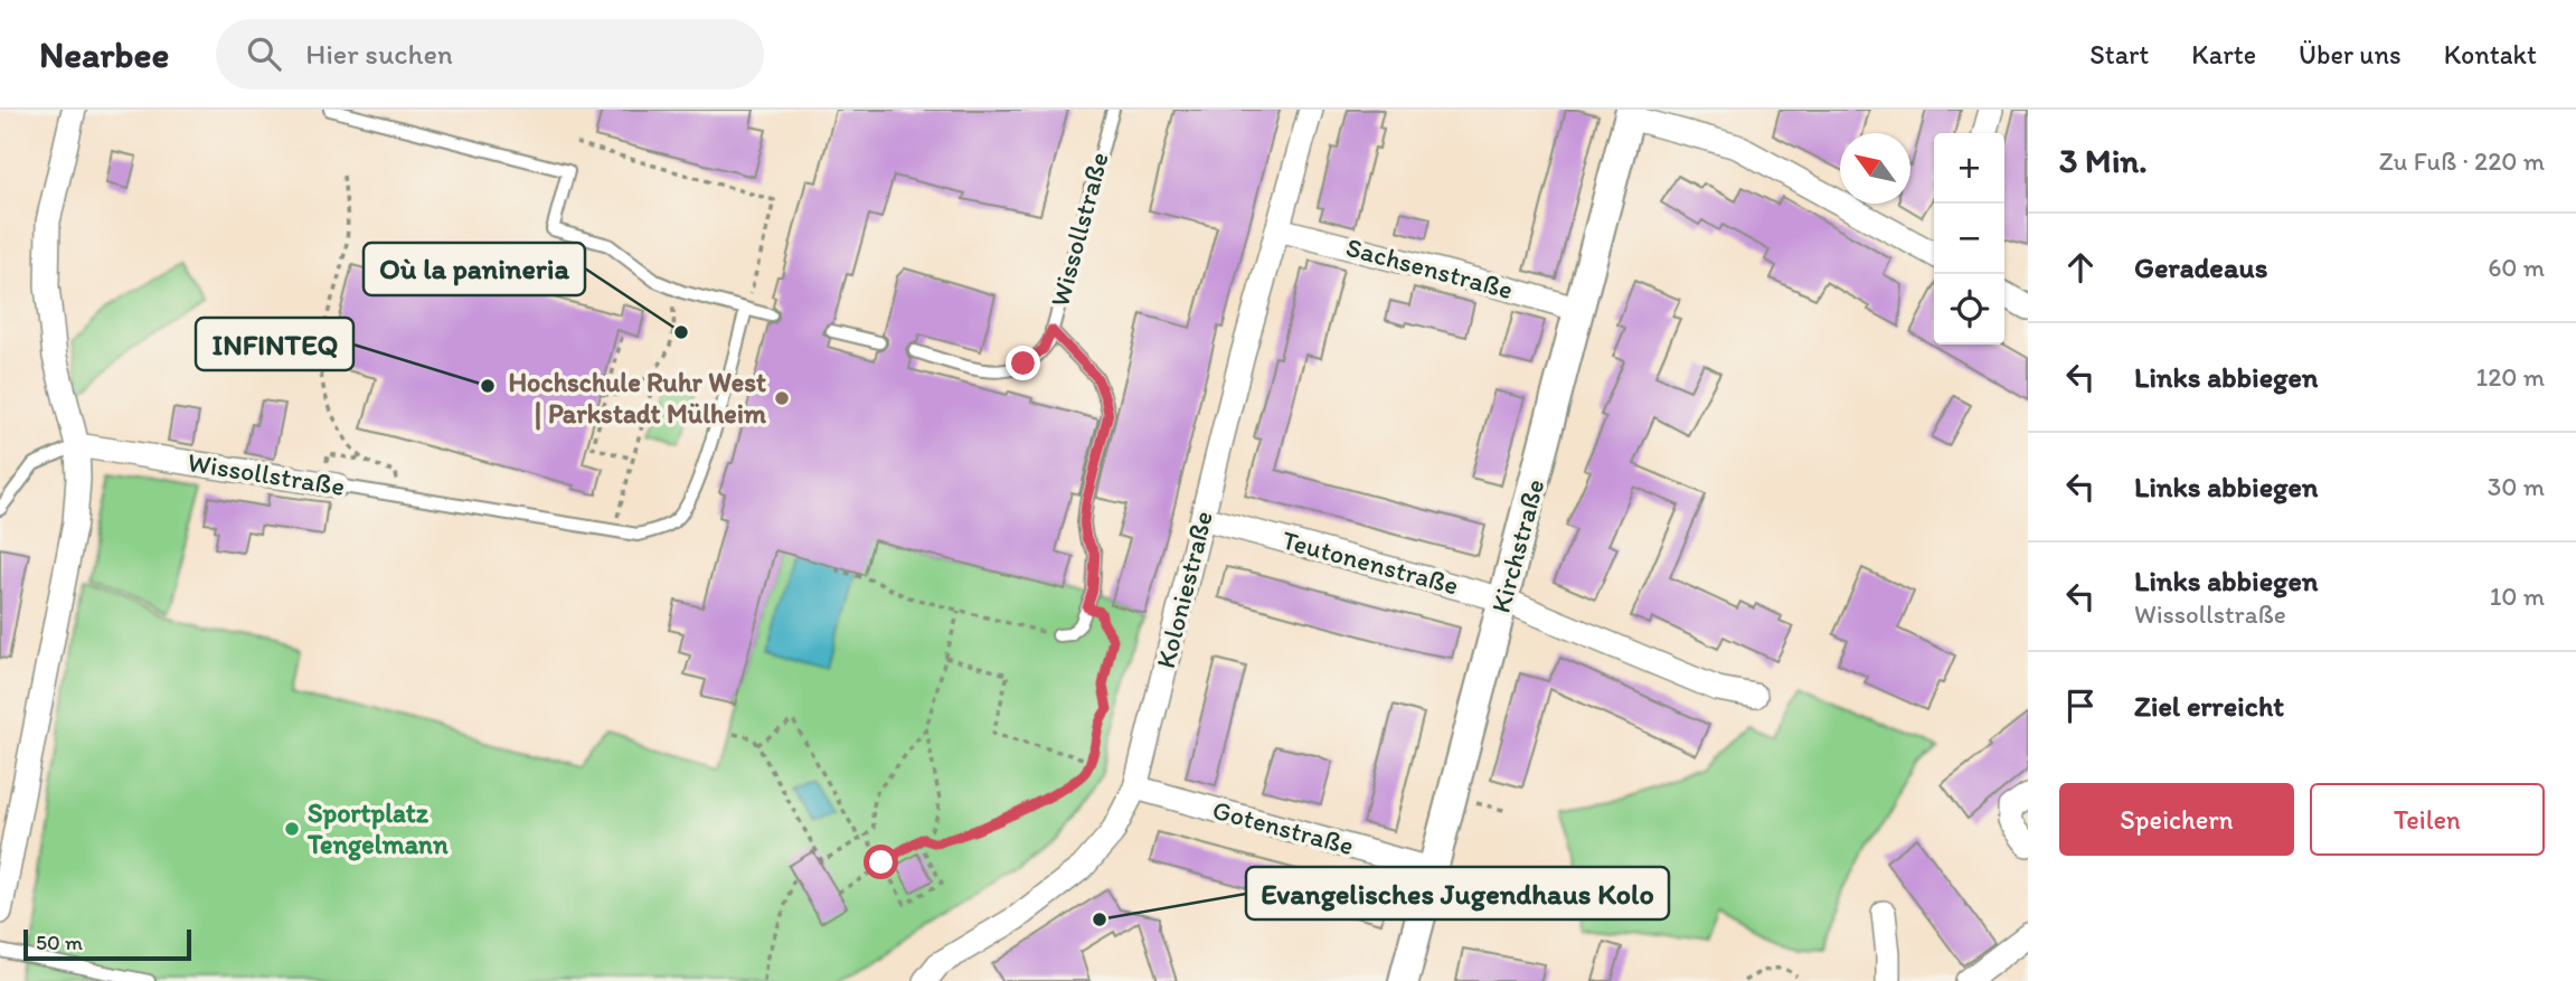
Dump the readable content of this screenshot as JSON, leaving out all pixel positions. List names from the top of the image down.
{
  "streets": {
    "street": [
      "Wissollstraße",
      "Sachsenstraße",
      "Kirchstraße",
      "Teutonenstraße",
      "Koloniestraße",
      "Gotenstraße"
    ]
  },
  "crossings": [
    ["Sachsenstraße", "Kirchstraße"],
    ["Sachsenstraße", "Koloniestraße"],
    ["Kirchstraße", "Teutonenstraße"],
    ["Kirchstraße", "Gotenstraße"],
    ["Teutonenstraße", "Koloniestraße"],
    ["Koloniestraße", "Gotenstraße"]
  ],
  "places": [
    "Où la panineria",
    "INFINTEQ",
    "Hochschule Ruhr West | Parkstadt Mülheim",
    "Sportplatz Tengelmann",
    "Evangelisches Jugendhaus Kolo"
  ],
  "scale_bar": "50 m",
  "north": "top left",
  "page": {
    "header": "Nearbee",
    "search": "Hier suchen",
    "nav": [
      "Start",
      "Karte",
      "Über uns",
      "Kontakt"
    ],
    "heading": ["3 Min.", "Zu Fuß · 220 m"],
    "map_buttons": ["+", "−"],
    "list": [
      ["Geradeaus", "60 m"],
      ["Links abbiegen", "120 m"],
      ["Links abbiegen", "30 m"],
      ["Links abbiegen", "Wissollstraße", "10 m"],
      "Ziel erreicht"
    ],
    "buttons": ["Speichern", "Teilen"],
    "scale": "50 m"
  }
}
